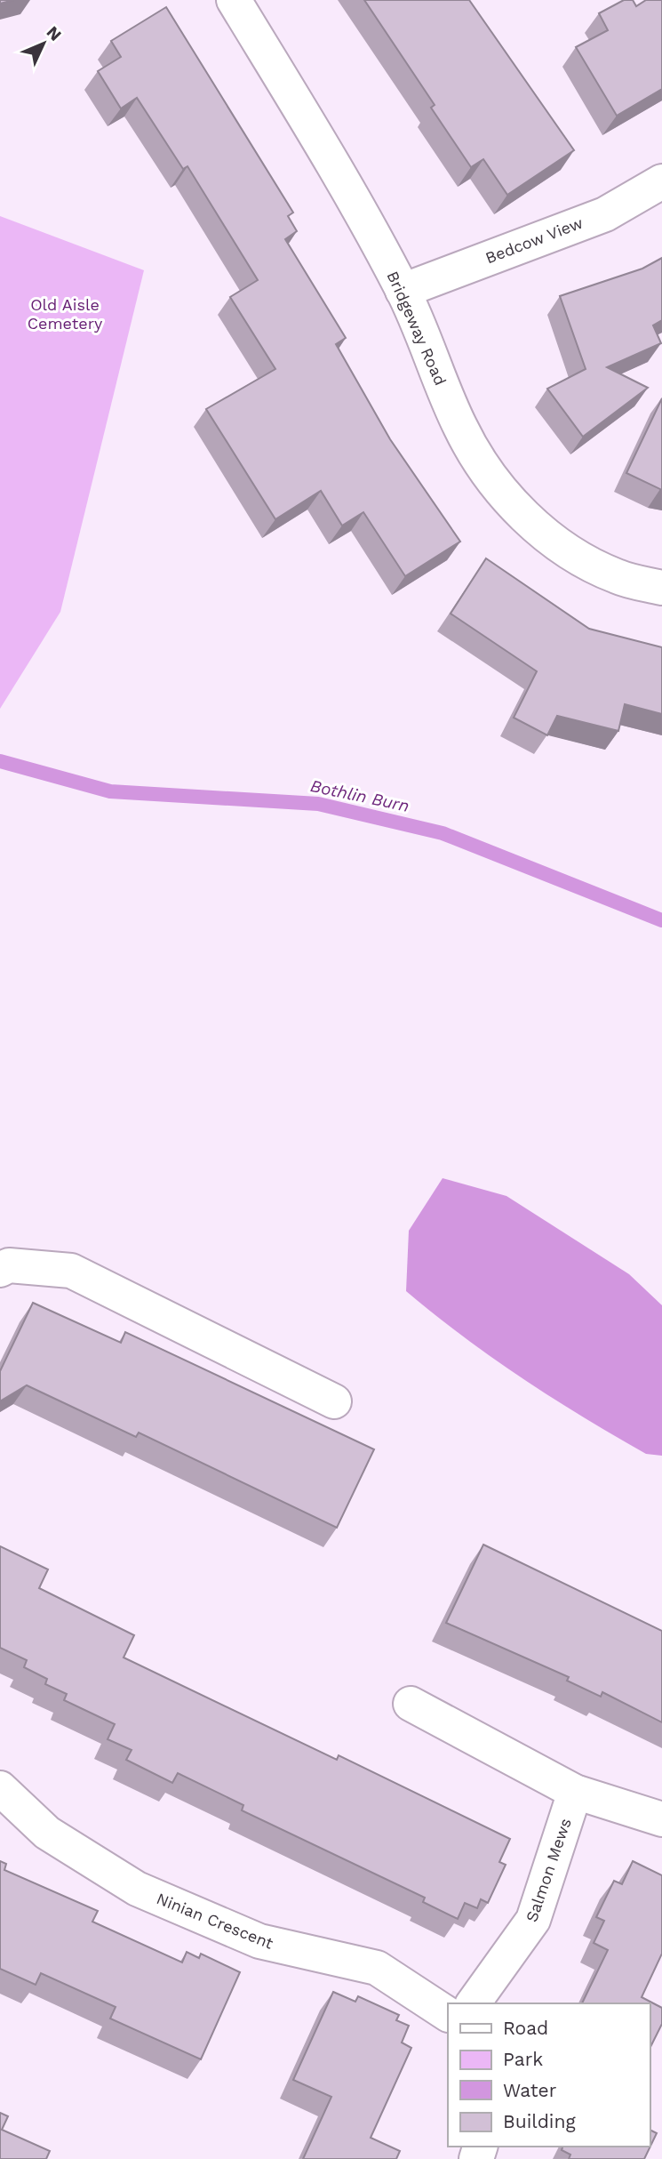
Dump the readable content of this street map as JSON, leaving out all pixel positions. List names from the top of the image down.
{
  "streets": {
    "street": [
      "Bedcow View",
      "Bridgeway Road",
      "Salmon Mews",
      "Ninian Crescent"
    ]
  },
  "crossings": [
    ["Bedcow View", "Bridgeway Road"]
  ],
  "water": ["Bothlin Burn"],
  "parks": ["Old Aisle Cemetery"],
  "legend": [
    "Road",
    "Park",
    "Water",
    "Building"
  ],
  "north": "top right"
}
